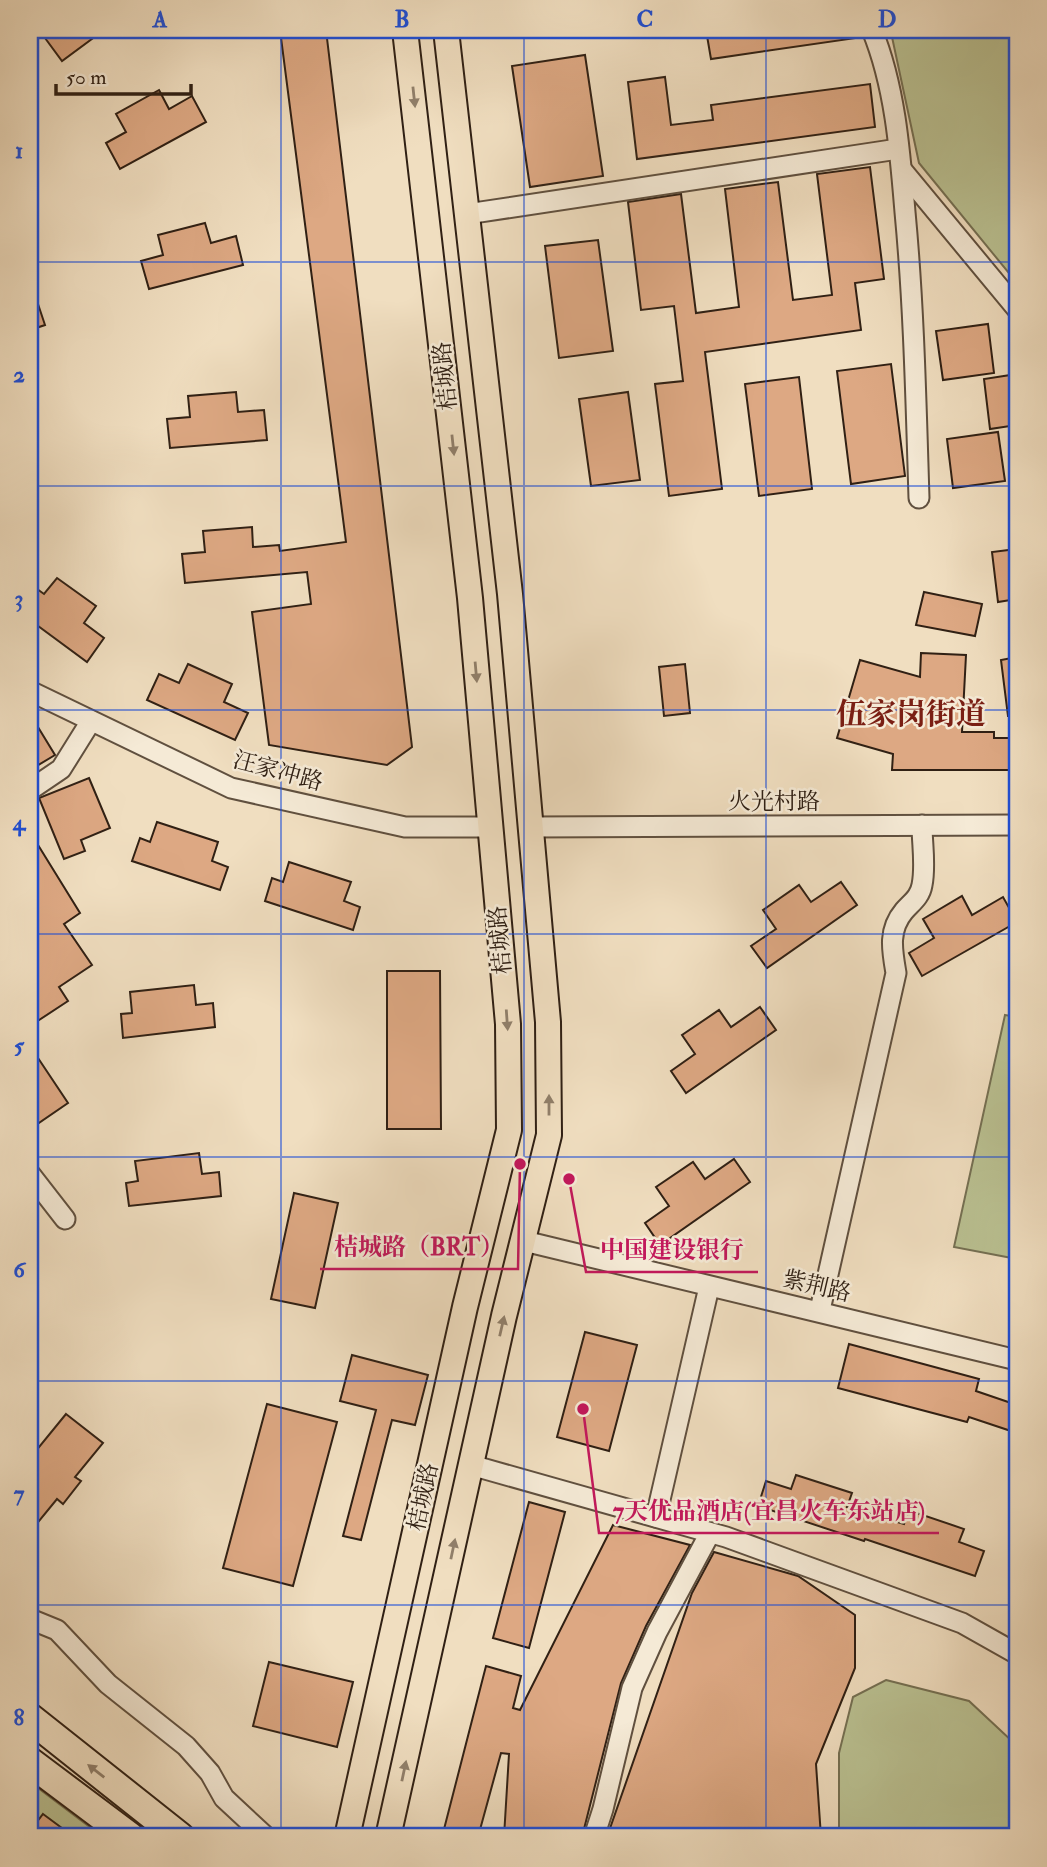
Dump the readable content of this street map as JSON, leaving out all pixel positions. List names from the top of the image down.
{
  "streets": {
    "main road": ["桔城路"],
    "street": ["汪家冲路", "火光村路", "紫荆路"]
  },
  "crossings": [
    ["桔城路", "汪家冲路"],
    ["桔城路", "火光村路"],
    ["桔城路", "紫荆路"]
  ],
  "districts": ["伍家岗街道"],
  "places": ["桔城路（BRT）", "中国建设银行", "7天优品酒店(宜昌火车东站店)"],
  "scale_bar": "50 m",
  "grid": {
    "columns": [
      "A",
      "B",
      "C",
      "D"
    ],
    "rows": [
      "1",
      "2",
      "3",
      "4",
      "5",
      "6",
      "7",
      "8"
    ]
  }
}
